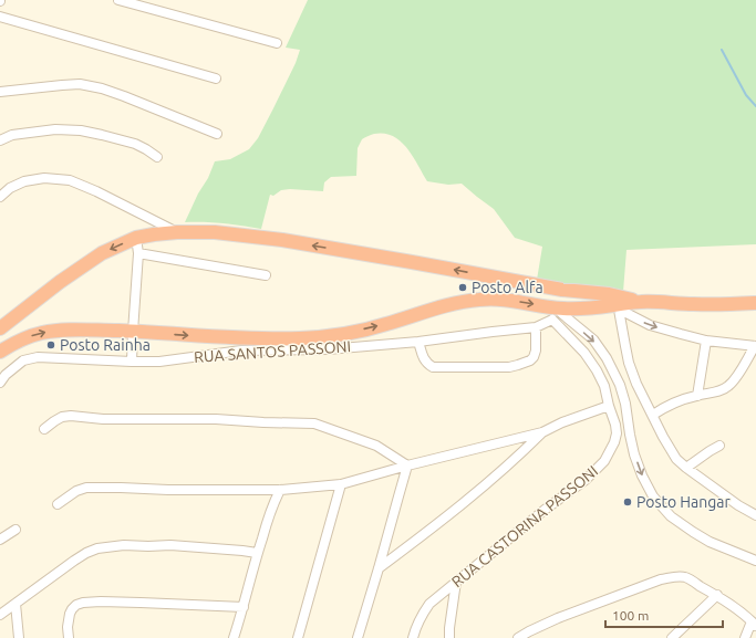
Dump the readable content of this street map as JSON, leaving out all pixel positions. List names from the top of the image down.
{
  "streets": {
    "street": ["RUA SANTOS PASSONI", "RUA CASTORINA PASSONI"]
  },
  "crossings": [
    ["RUA SANTOS PASSONI", "RUA CASTORINA PASSONI"]
  ],
  "places": ["Posto Alfa", "Posto Rainha", "Posto Hangar"],
  "scale_bar": "100 m"
}
